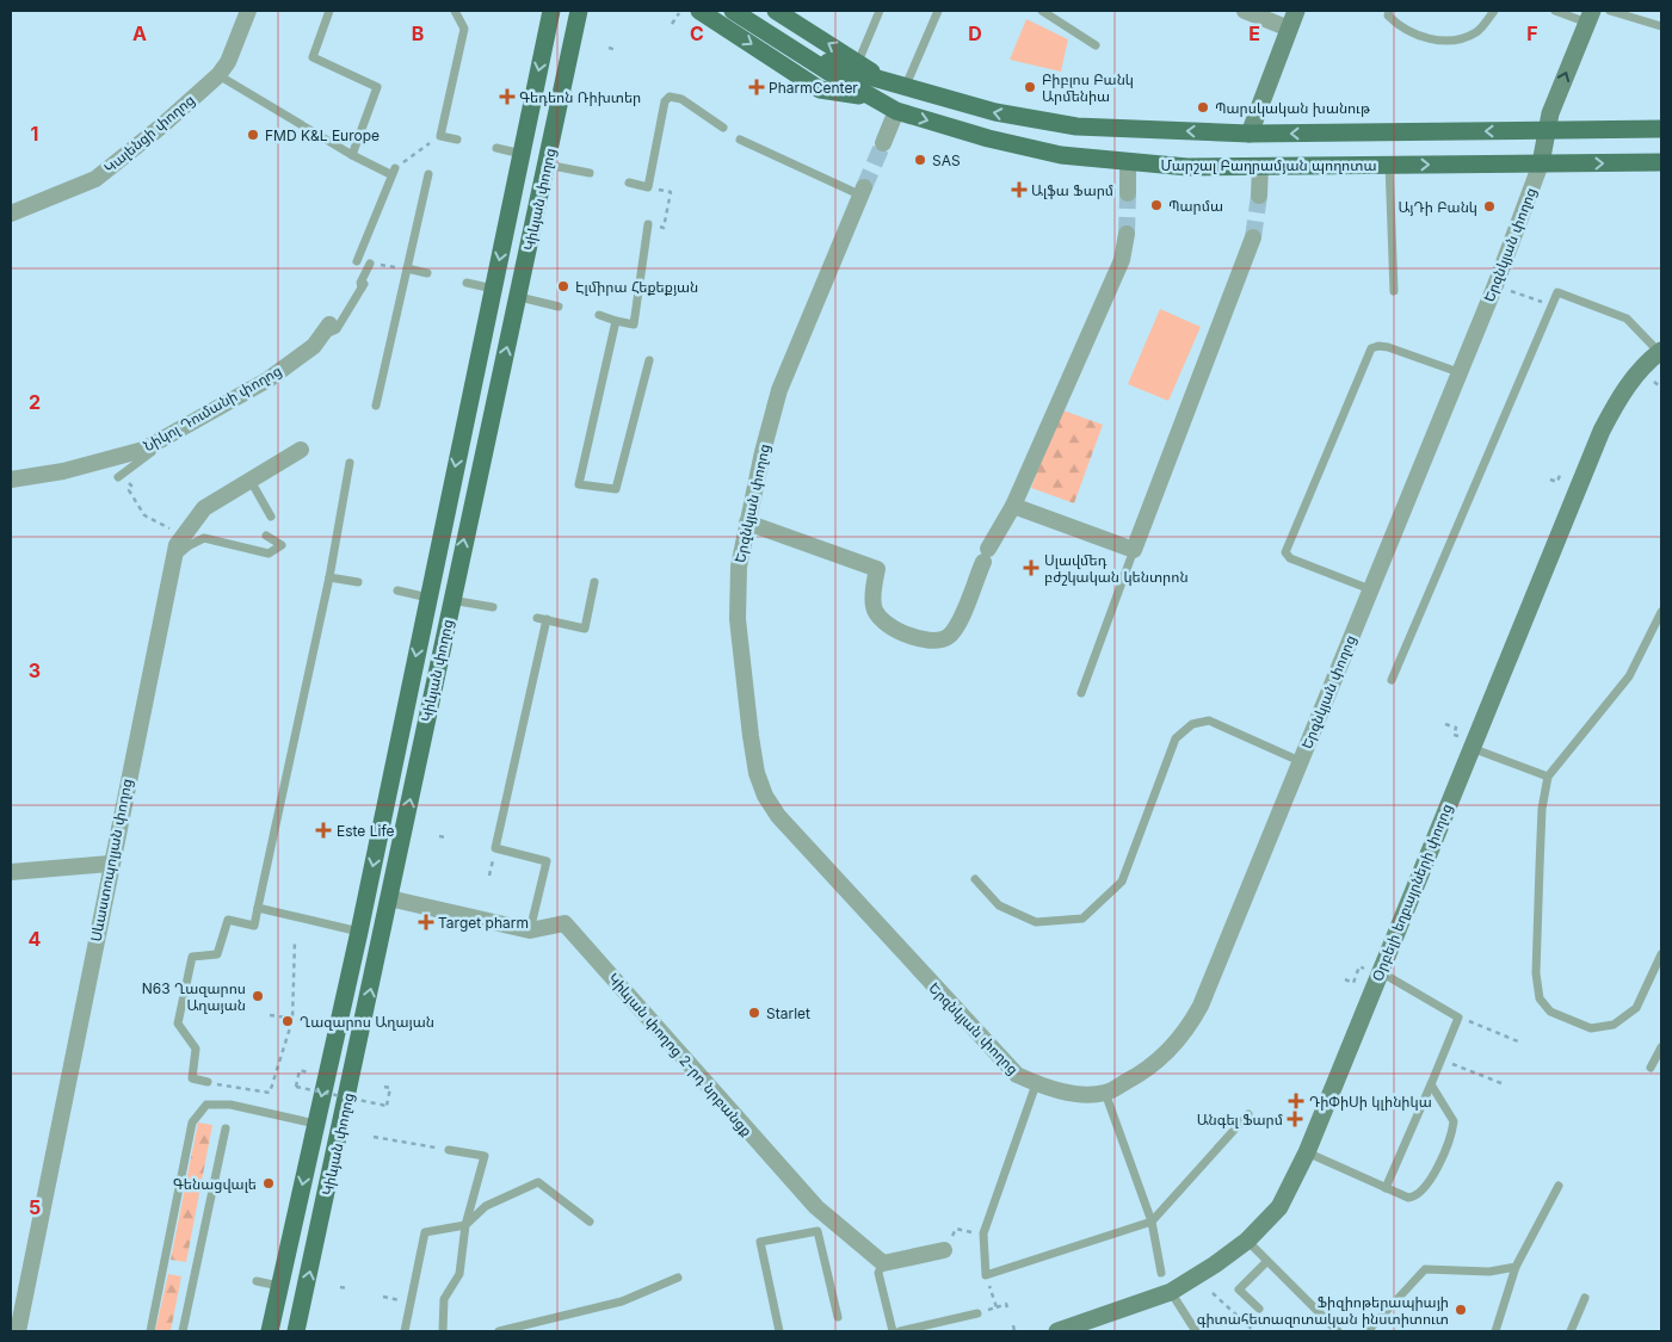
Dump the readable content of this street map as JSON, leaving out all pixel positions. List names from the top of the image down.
{
  "streets": {
    "main road": ["Մարշալ Բաղրամյան պողոտա", "Կիևյան փողոց"],
    "street": [
      "Կալենցի փողոց",
      "Երզնկյան փողոց",
      "Նիկոլ Դումանի փողոց",
      "Սևաստոպոլյան փողոց",
      "Օրբելի եղբայրների փողոց",
      "Կիևյան փողոց 2-րդ նրբանցք"
    ]
  },
  "crossings": [
    ["Մարշալ Բաղրամյան պողոտա", "Երզնկյան փողոց"],
    ["Կիևյան փողոց", "Կիևյան փողոց 2-րդ նրբանցք"]
  ],
  "places": {
    "health": [
      "PharmCenter",
      "Գեդեոն Ռիխտեր",
      "Ալֆա Ֆարմ",
      "Սլավմեդ բժշկական կենտրոն",
      "Este Life",
      "Target pharm",
      "ԴիՓիՍի կլինիկա",
      "Անգել Ֆարմ"
    ],
    "other": [
      "Բիբլոս Բանկ Արմենիա",
      "Պարսկական խանութ",
      "FMD K&L Europe",
      "SAS",
      "Պարմա",
      "ԱյԴի Բանկ",
      "Էլմիրա Հեքեքյան",
      "N63 Ղազարոս Աղայան",
      "Starlet",
      "Ղազարոս Աղայան",
      "Գենացվալե",
      "Ֆիզիոթերապիայի գիտահետազոտական ինստիտուտ"
    ]
  },
  "grid": {
    "columns": [
      "A",
      "B",
      "C",
      "D",
      "E",
      "F"
    ],
    "rows": [
      "1",
      "2",
      "3",
      "4",
      "5"
    ]
  }
}
